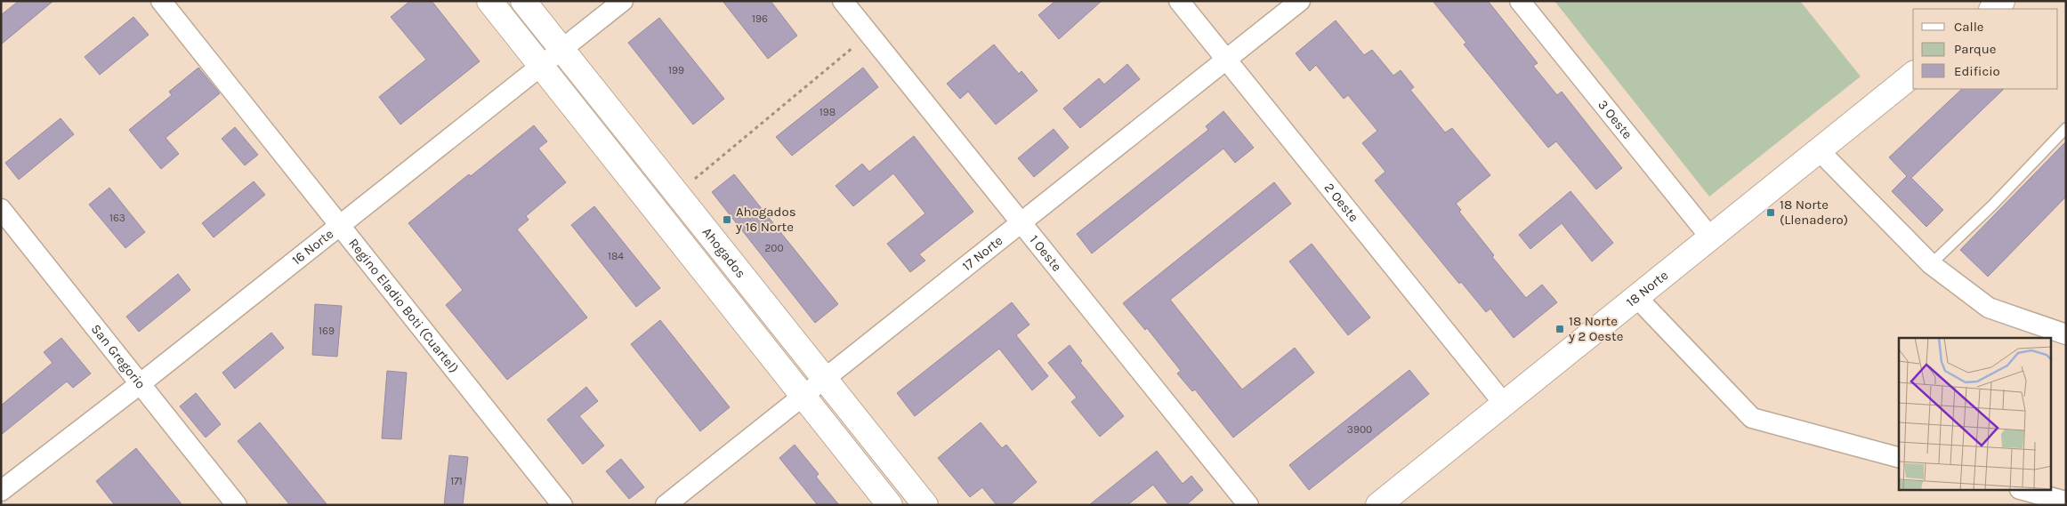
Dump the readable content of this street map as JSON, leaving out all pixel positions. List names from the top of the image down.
{
  "streets": {
    "main road": ["Ahogados", "18 Norte"],
    "street": [
      "3 Oeste",
      "2 Oeste",
      "16 Norte",
      "17 Norte",
      "1 Oeste",
      "Regino Eladio Boti (Cuartel)",
      "San Gregorio"
    ]
  },
  "crossings": [
    ["3 Oeste", "18 Norte"],
    ["2 Oeste", "17 Norte"],
    ["2 Oeste", "18 Norte"],
    ["16 Norte", "Ahogados"],
    ["16 Norte", "Regino Eladio Boti (Cuartel)"],
    ["16 Norte", "San Gregorio"],
    ["Ahogados", "17 Norte"],
    ["17 Norte", "1 Oeste"]
  ],
  "places": {
    "transit": ["18 Norte (Llenadero)", "Ahogados y 16 Norte", "18 Norte y 2 Oeste"]
  },
  "house_numbers": [
    "196",
    "199",
    "198",
    "163",
    "200",
    "184",
    "169",
    "3900",
    "171"
  ],
  "legend": ["Calle", "Parque", "Edificio"]
}
